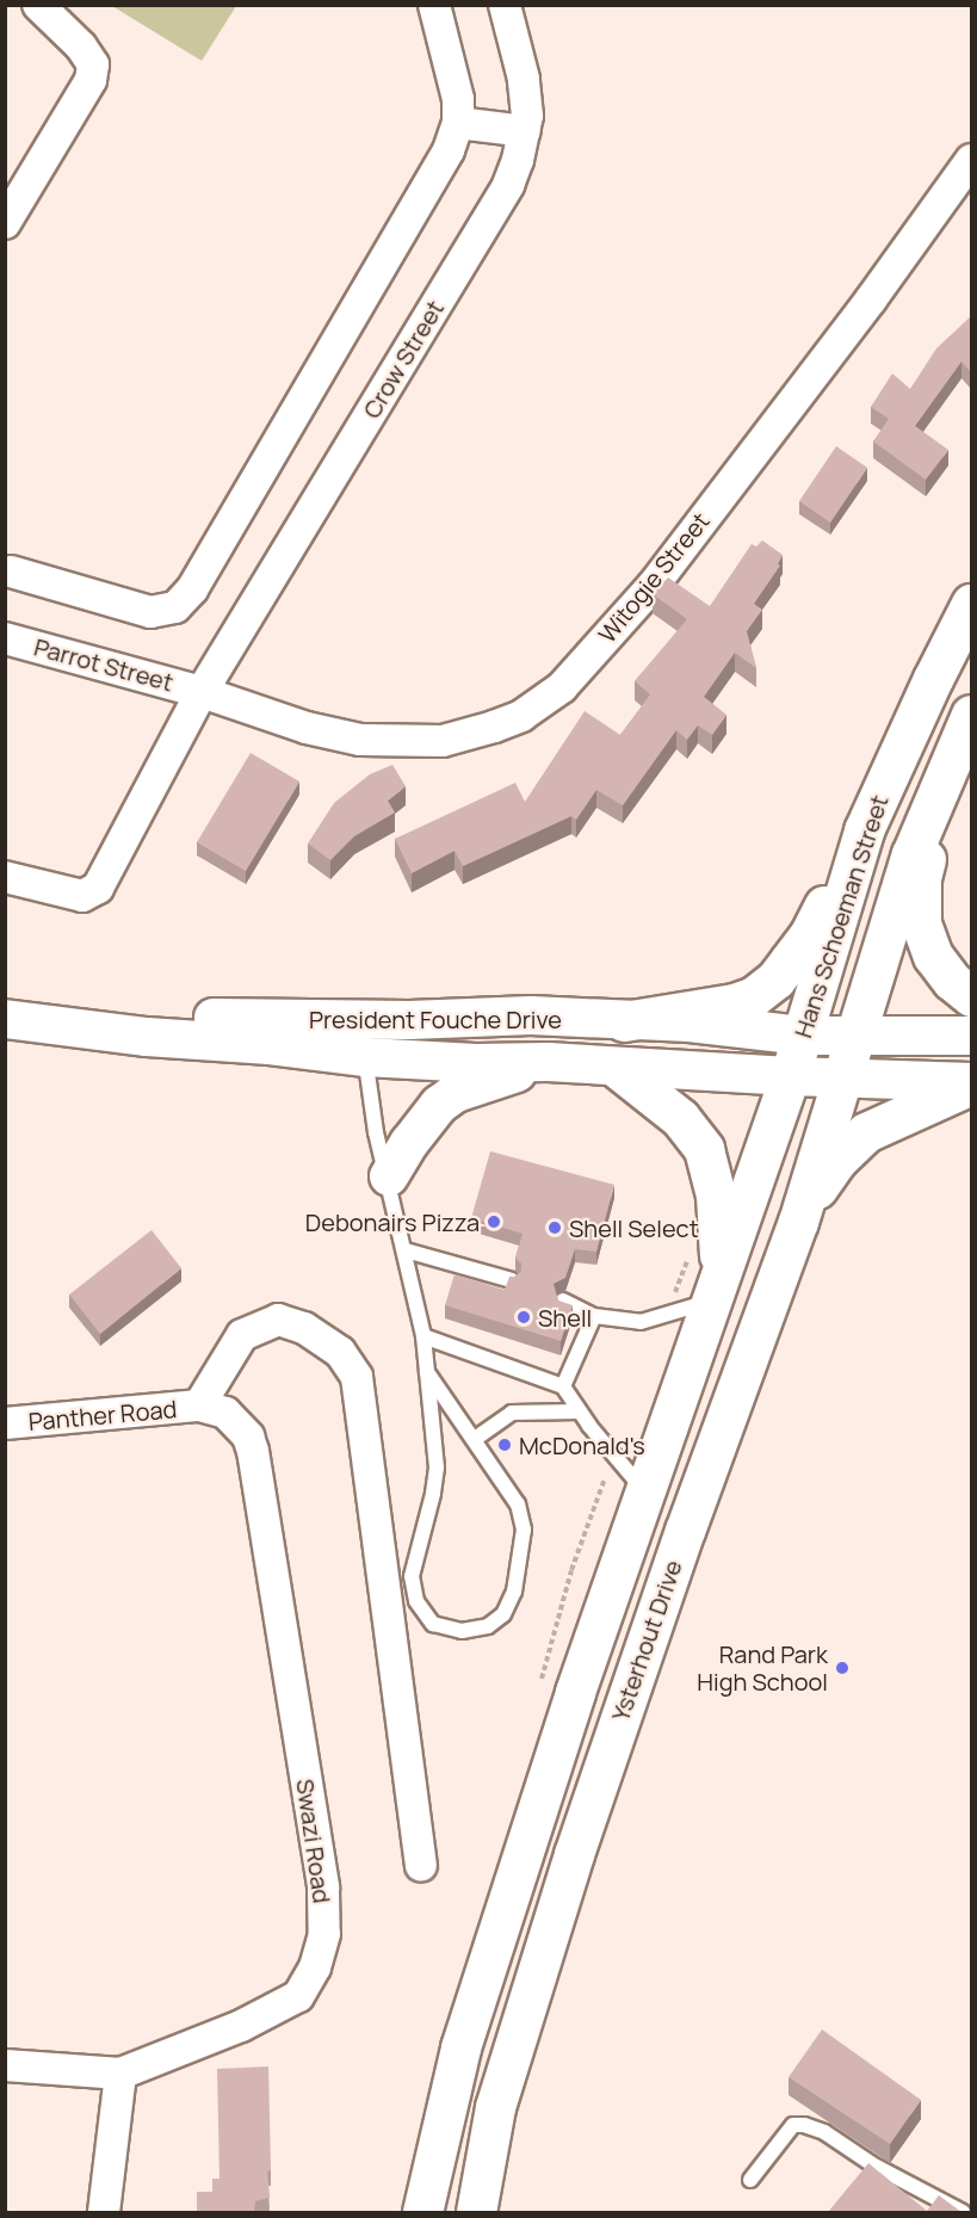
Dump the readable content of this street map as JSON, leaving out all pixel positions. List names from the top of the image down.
{
  "streets": {
    "main road": ["Hans Schoeman Street", "Ysterhout Drive"],
    "street": [
      "Crow Street",
      "Witogie Street",
      "Parrot Street",
      "President Fouche Drive",
      "Panther Road",
      "Swazi Road"
    ]
  },
  "crossings": [
    ["Crow Street", "Witogie Street"],
    ["Crow Street", "Parrot Street"],
    ["Witogie Street", "Parrot Street"],
    ["Hans Schoeman Street", "President Fouche Drive"],
    ["Hans Schoeman Street", "Ysterhout Drive"],
    ["President Fouche Drive", "Ysterhout Drive"],
    ["Panther Road", "Swazi Road"]
  ],
  "places": [
    "Debonairs Pizza",
    "Shell Select",
    "Shell",
    "McDonald's",
    "Rand Park High School"
  ]
}
